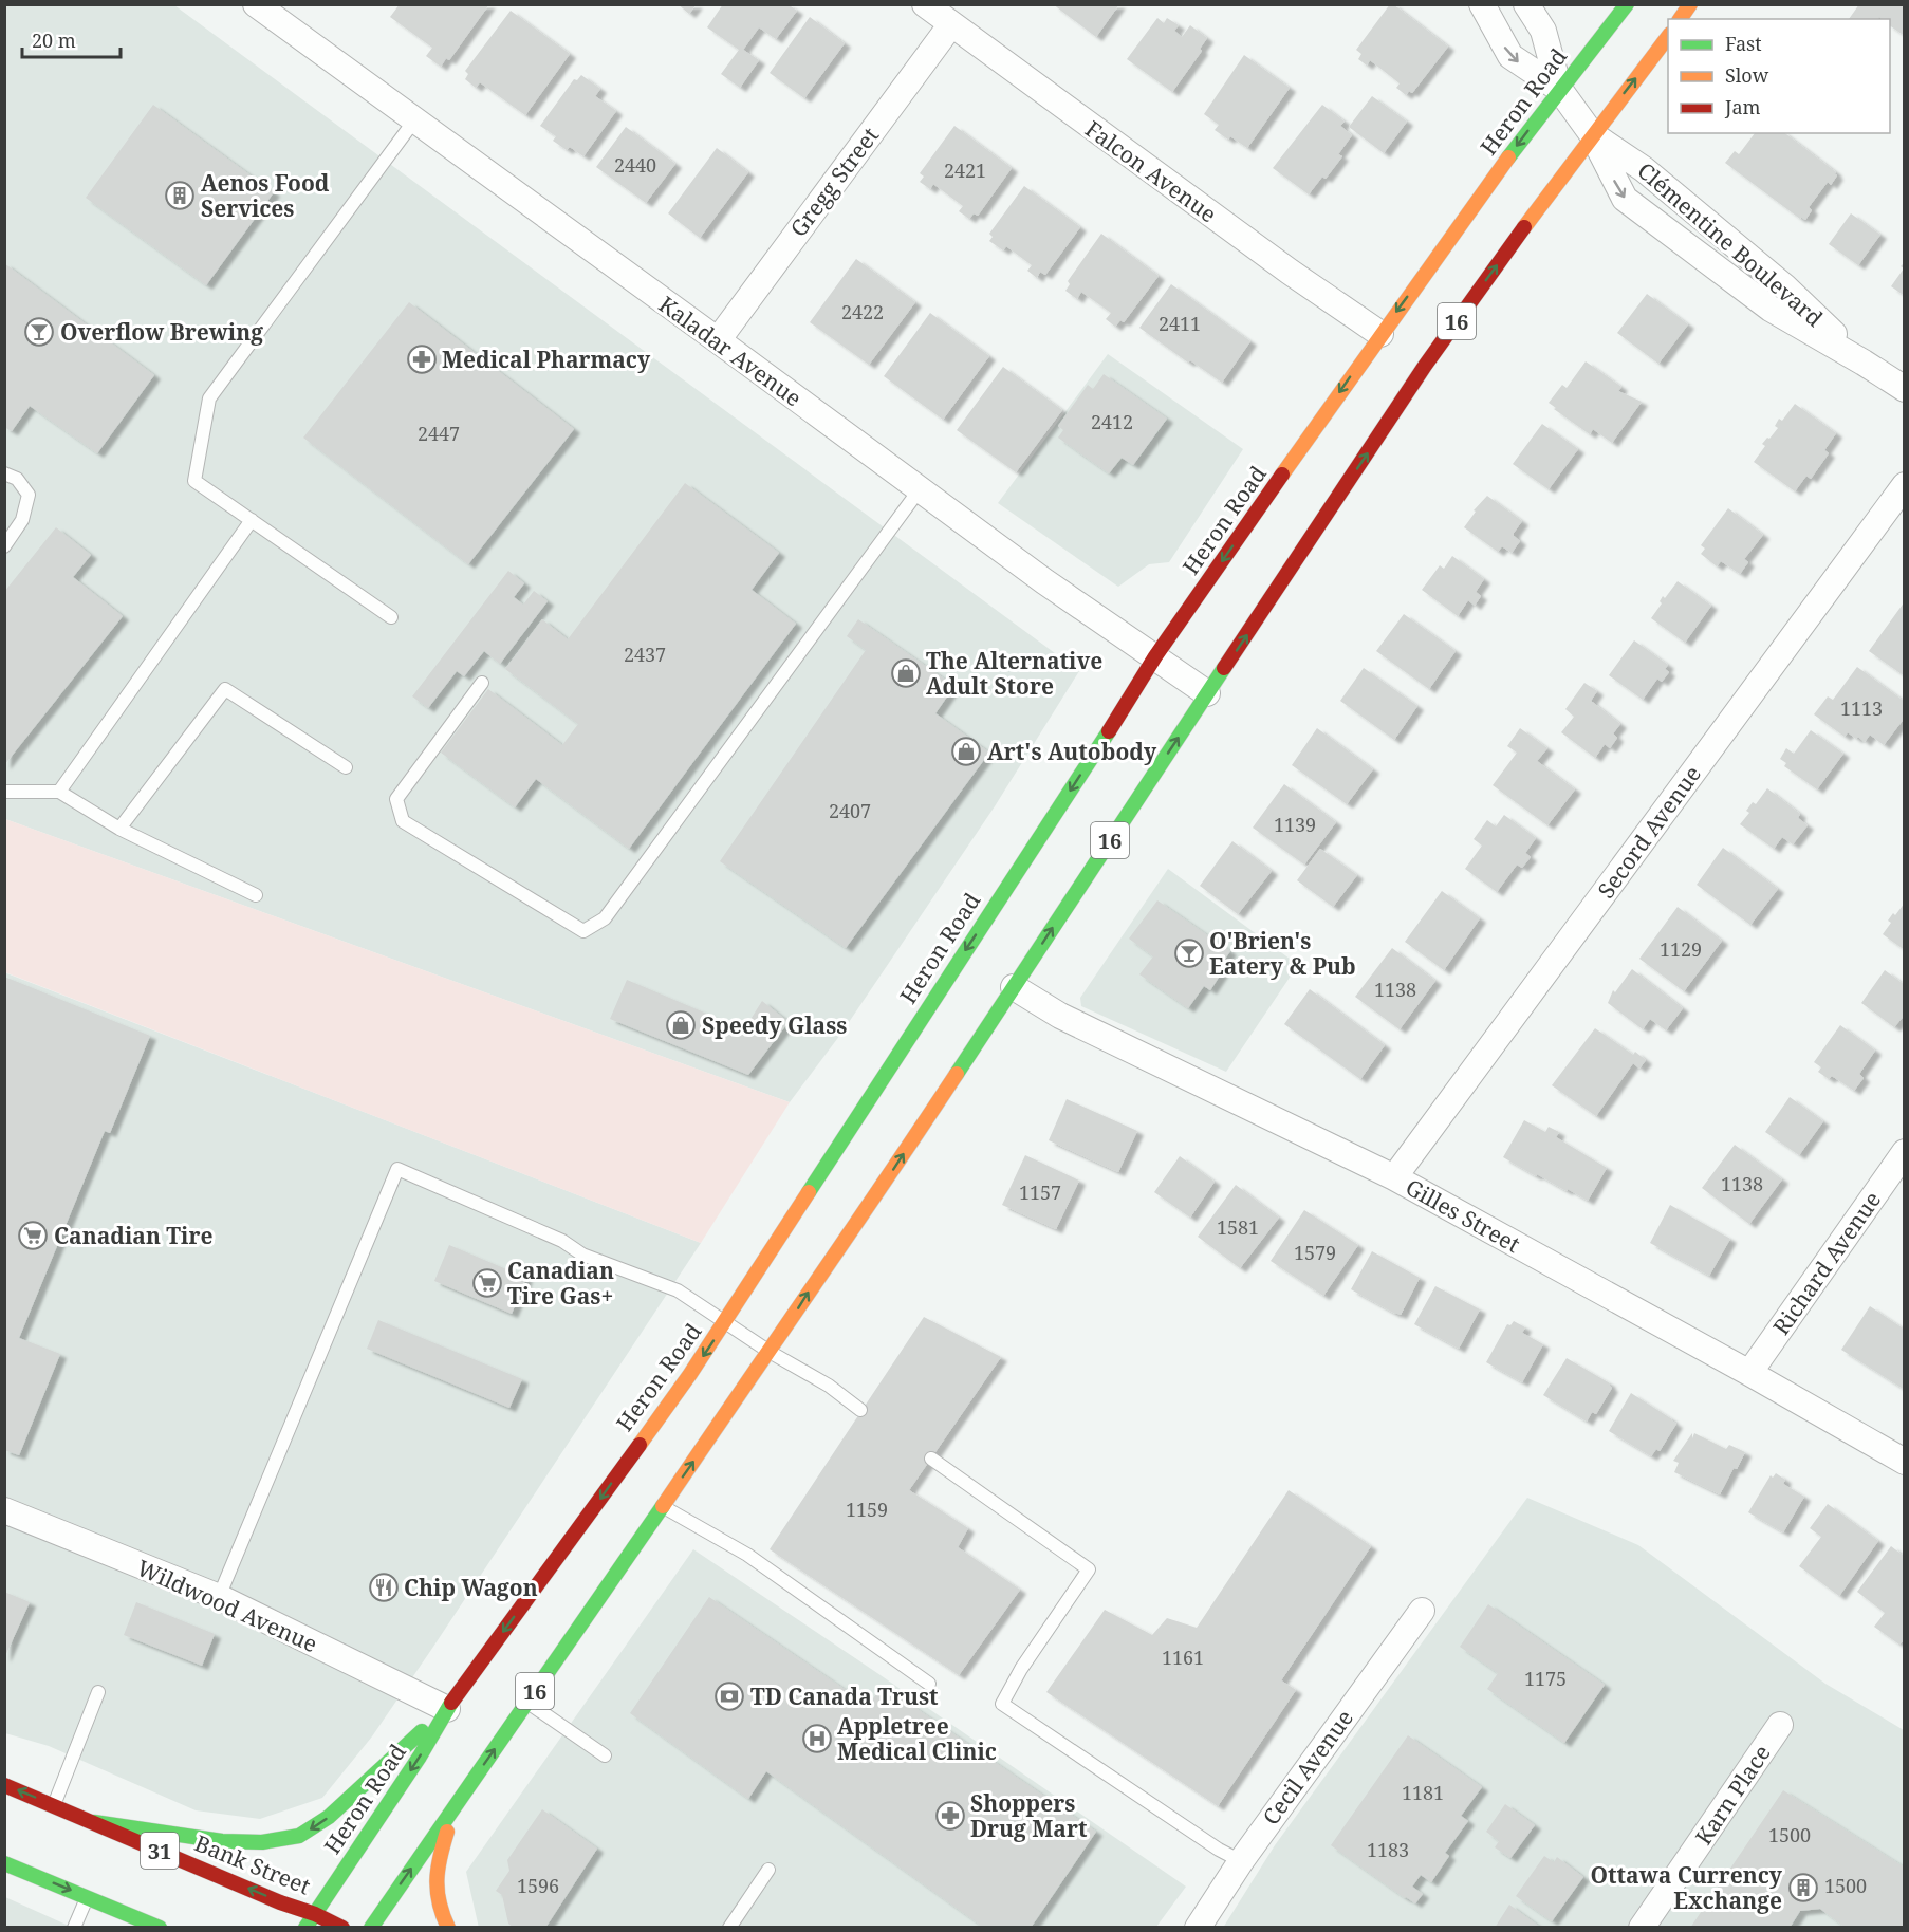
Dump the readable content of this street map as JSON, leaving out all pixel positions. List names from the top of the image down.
{
  "streets": {
    "main road": [
      "Heron Road",
      "16",
      "31",
      "Bank Street"
    ],
    "street": [
      "Falcon Avenue",
      "Gregg Street",
      "Clémentine Boulevard",
      "Kaladar Avenue",
      "Secord Avenue",
      "Gilles Street",
      "Richard Avenue",
      "Wildwood Avenue",
      "Cecil Avenue",
      "Karn Place"
    ]
  },
  "crossings": [
    ["Heron Road", "Falcon Avenue"],
    ["Heron Road", "Clémentine Boulevard"],
    ["Heron Road", "Kaladar Avenue"],
    ["Heron Road", "Wildwood Avenue"],
    ["Heron Road", "Bank Street"],
    ["Falcon Avenue", "Gregg Street"],
    ["Gregg Street", "Kaladar Avenue"],
    ["Clémentine Boulevard", "16"],
    ["16", "Kaladar Avenue"],
    ["16", "Gilles Street"],
    ["Secord Avenue", "Gilles Street"],
    ["Gilles Street", "Richard Avenue"]
  ],
  "places": {
    "building": ["Aenos Food Services", "Ottawa Currency Exchange"],
    "bar": ["Overflow Brewing", "O'Brien's Eatery & Pub"],
    "pharmacy": ["Medical Pharmacy", "Shoppers Drug Mart"],
    "shop": ["The Alternative Adult Store", "Art's Autobody", "Speedy Glass"],
    "supermarket": ["Canadian Tire", "Canadian Tire Gas+"],
    "restaurant": ["Chip Wagon"],
    "bank": ["TD Canada Trust"],
    "hospital": ["Appletree Medical Clinic"]
  },
  "house_numbers": [
    "2440",
    "2421",
    "2422",
    "2411",
    "2412",
    "2447",
    "2437",
    "1113",
    "2407",
    "1139",
    "1129",
    "1138",
    "1138",
    "1157",
    "1581",
    "1579",
    "1159",
    "1161",
    "1175",
    "1181",
    "1500",
    "1183",
    "1596",
    "1500"
  ],
  "legend": ["Fast", "Slow", "Jam"],
  "scale_bar": "20 m"
}
